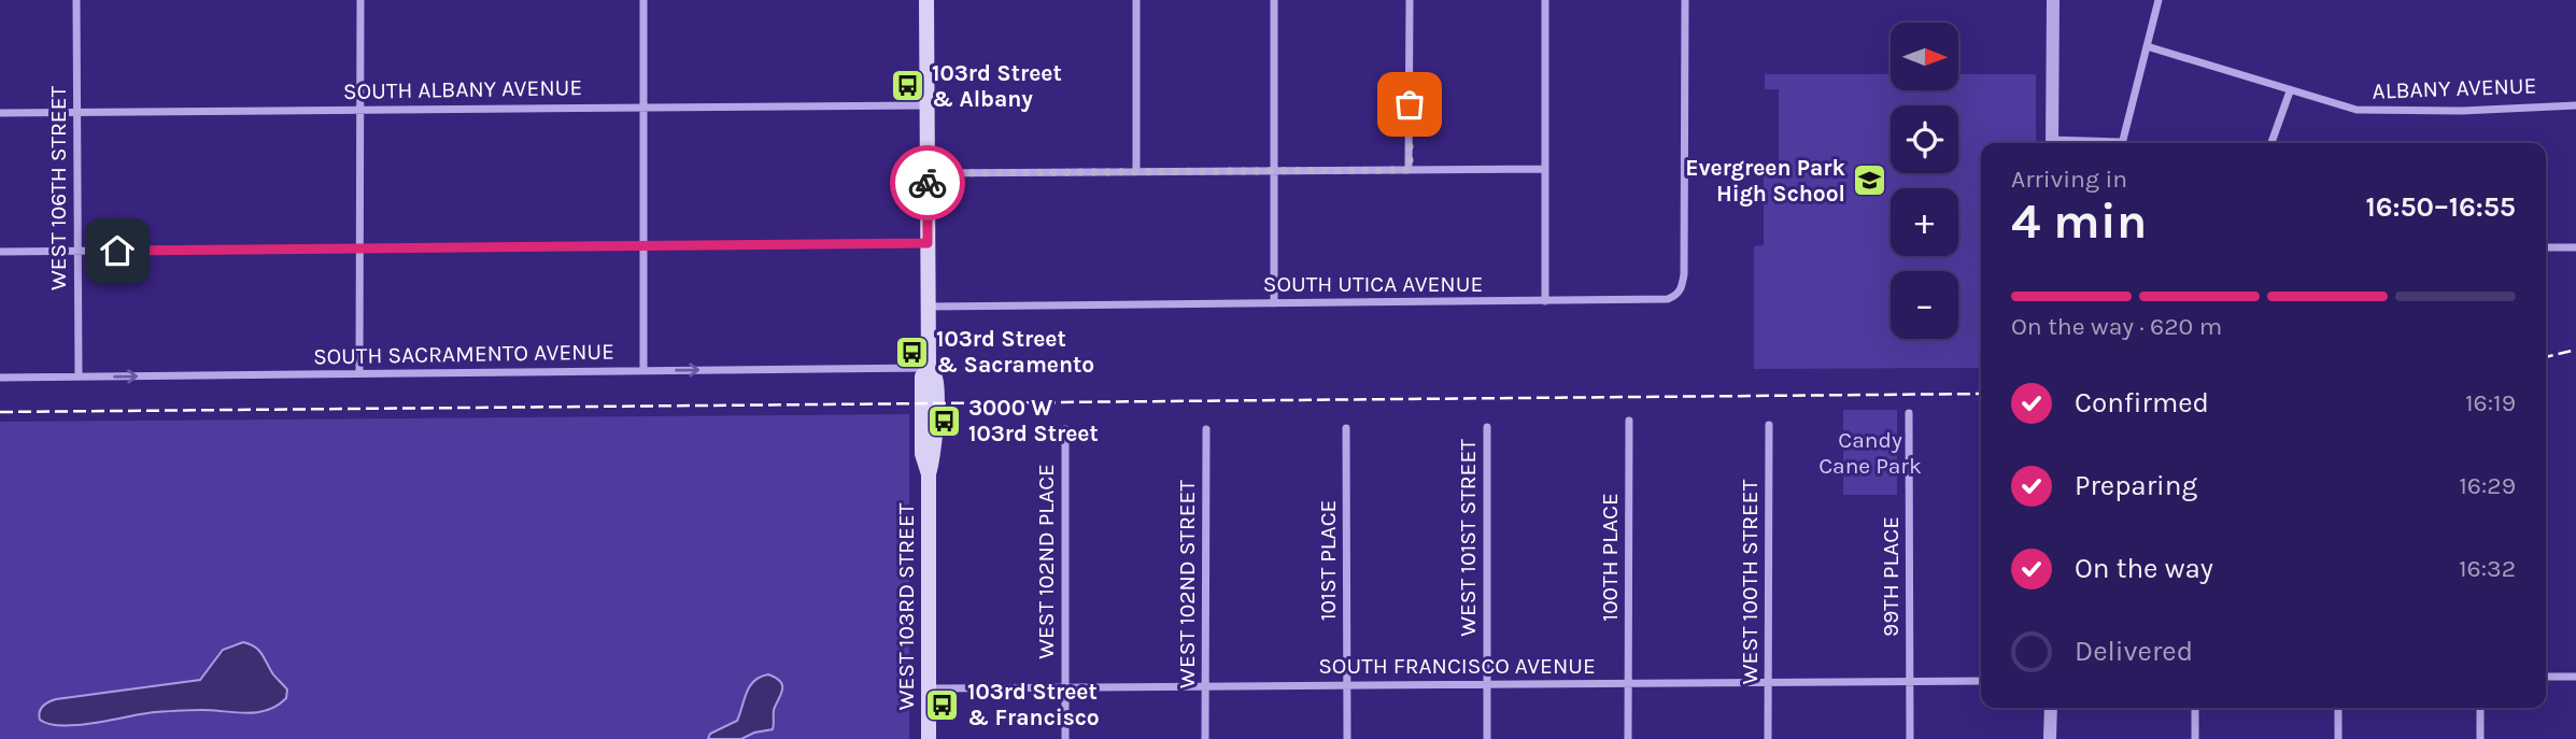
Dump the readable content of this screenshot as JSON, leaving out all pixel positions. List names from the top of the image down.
{
  "streets": {
    "main road": ["WEST 103RD STREET"],
    "street": [
      "ALBANY AVENUE",
      "SOUTH ALBANY AVENUE",
      "WEST 106TH STREET",
      "SOUTH UTICA AVENUE",
      "SOUTH SACRAMENTO AVENUE",
      "WEST 101ST STREET",
      "100TH PLACE",
      "101ST PLACE",
      "WEST 102ND PLACE",
      "99TH PLACE",
      "WEST 100TH STREET",
      "WEST 102ND STREET",
      "SOUTH FRANCISCO AVENUE"
    ]
  },
  "crossings": [
    ["SOUTH ALBANY AVENUE", "WEST 106TH STREET"],
    ["SOUTH ALBANY AVENUE", "WEST 103RD STREET"],
    ["WEST 106TH STREET", "SOUTH SACRAMENTO AVENUE"],
    ["SOUTH UTICA AVENUE", "WEST 103RD STREET"],
    ["SOUTH SACRAMENTO AVENUE", "WEST 103RD STREET"],
    ["WEST 101ST STREET", "SOUTH FRANCISCO AVENUE"],
    ["100TH PLACE", "SOUTH FRANCISCO AVENUE"],
    ["101ST PLACE", "SOUTH FRANCISCO AVENUE"],
    ["WEST 102ND PLACE", "SOUTH FRANCISCO AVENUE"],
    ["99TH PLACE", "SOUTH FRANCISCO AVENUE"],
    ["WEST 100TH STREET", "SOUTH FRANCISCO AVENUE"],
    ["WEST 102ND STREET", "SOUTH FRANCISCO AVENUE"],
    ["WEST 103RD STREET", "SOUTH FRANCISCO AVENUE"]
  ],
  "one_way": ["SOUTH SACRAMENTO AVENUE"],
  "parks": ["Candy Cane Park"],
  "places": {
    "bus stop": [
      "103rd Street & Albany",
      "103rd Street & Sacramento",
      "3000 W 103rd Street",
      "103rd Street & Francisco"
    ],
    "school or university": ["Evergreen Park High School"]
  },
  "north": "right",
  "page": {
    "map_buttons": ["+", "−"],
    "heading": ["4 min", "Arriving in", "16:50–16:55"],
    "bar": "On the way · 620 m",
    "list": [
      ["Confirmed", "16:19"],
      ["Preparing", "16:29"],
      ["On the way", "16:32"],
      "Delivered"
    ]
  }
}
